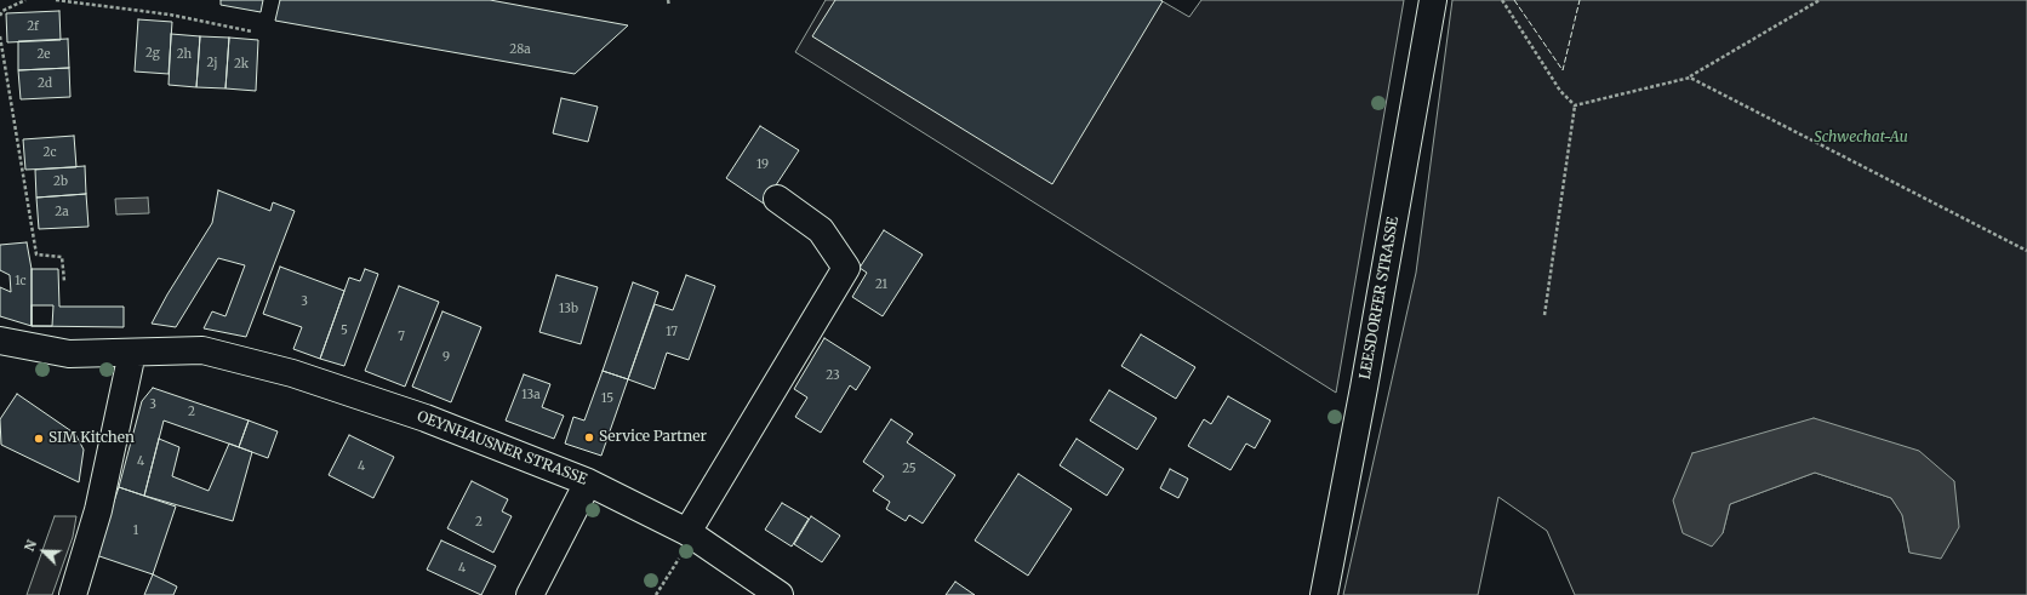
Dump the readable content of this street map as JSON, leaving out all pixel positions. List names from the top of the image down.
{
  "streets": {
    "street": ["LEESDORFER STRASSE", "OEYNHAUSNER STRASSE"]
  },
  "parks": ["Schwechat-Au"],
  "places": ["Service Partner", "SIM Kitchen"],
  "house_numbers": [
    "2f",
    "28a",
    "2g",
    "2e",
    "2h",
    "2j",
    "2k",
    "2d",
    "2c",
    "19",
    "2b",
    "2a",
    "1c",
    "21",
    "3",
    "13b",
    "5",
    "17",
    "7",
    "9",
    "23",
    "13a",
    "15",
    "3",
    "2",
    "4",
    "4",
    "25",
    "2",
    "1",
    "4"
  ],
  "north": "top left"
}
